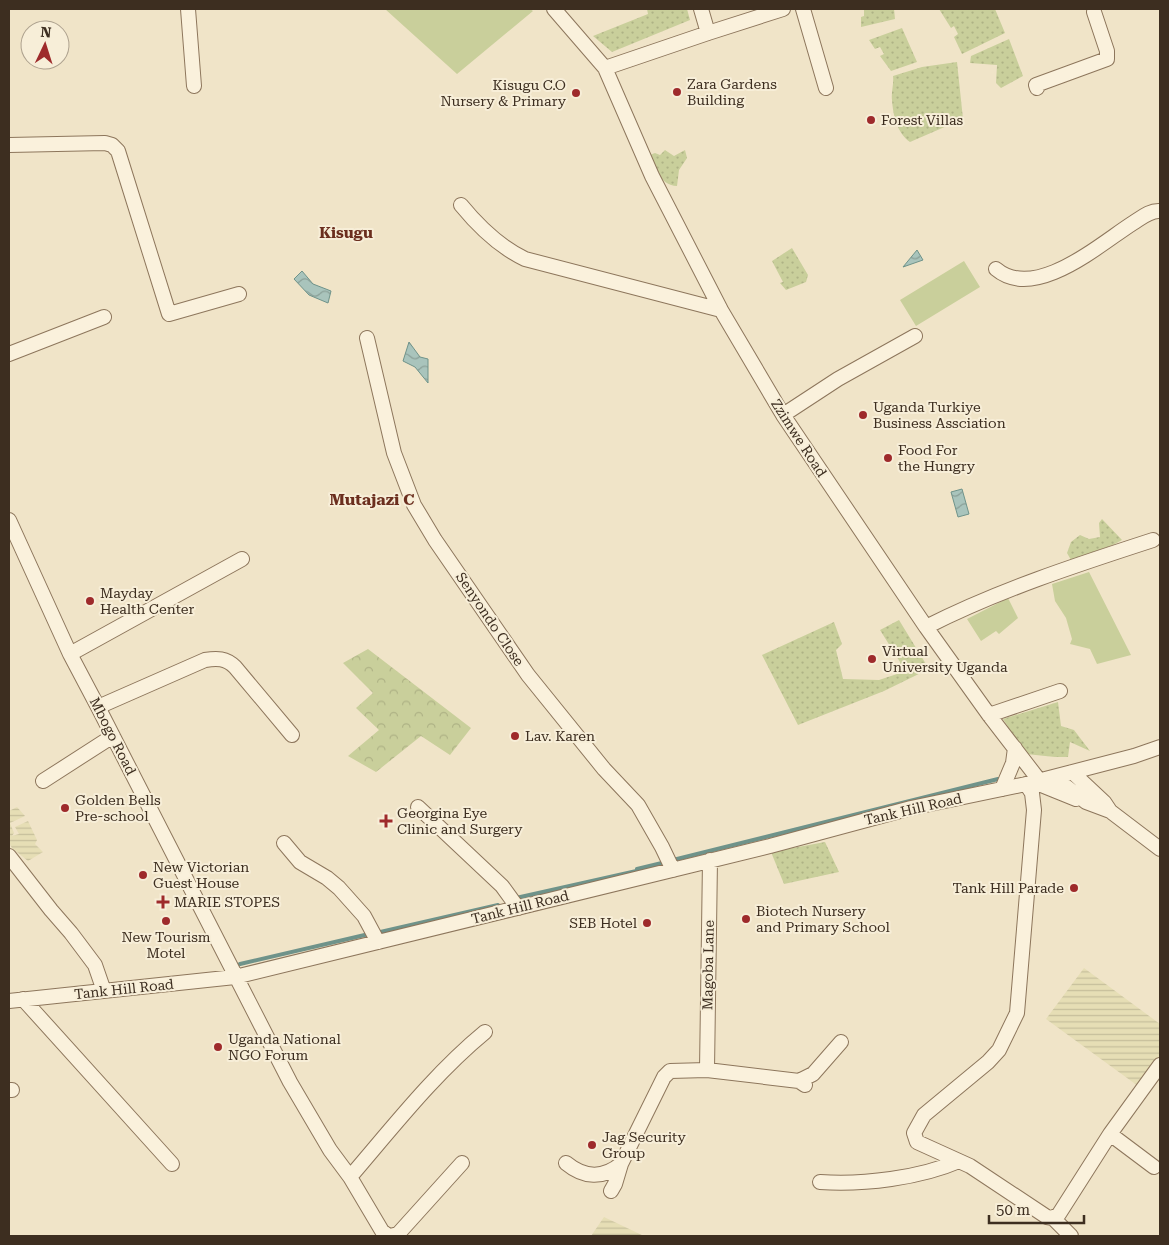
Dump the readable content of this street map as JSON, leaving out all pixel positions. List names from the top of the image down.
{
  "streets": {
    "street": [
      "Zzimwe Road",
      "Senyondo Close",
      "Mbogo Road",
      "Tank Hill Road",
      "Magoba Lane"
    ]
  },
  "crossings": [
    ["Zzimwe Road", "Tank Hill Road"],
    ["Senyondo Close", "Tank Hill Road"],
    ["Mbogo Road", "Tank Hill Road"],
    ["Tank Hill Road", "Magoba Lane"]
  ],
  "districts": ["Kisugu", "Mutajazi C"],
  "places": {
    "other": [
      "Zara Gardens Building",
      "Kisugu C.O Nursery & Primary",
      "Forest Villas",
      "Uganda Turkiye Business Assciation",
      "Food For the Hungry",
      "Mayday Health Center",
      "Virtual University Uganda",
      "Lav. Karen",
      "Golden Bells Pre-school",
      "New Victorian Guest House",
      "Tank Hill Parade",
      "Biotech Nursery and Primary School",
      "New Tourism Motel",
      "SEB Hotel",
      "Uganda National NGO Forum",
      "Jag Security Group"
    ],
    "health": ["Georgina Eye Clinic and Surgery", "MARIE STOPES"]
  },
  "scale_bar": "50 m",
  "north": "top"
}
